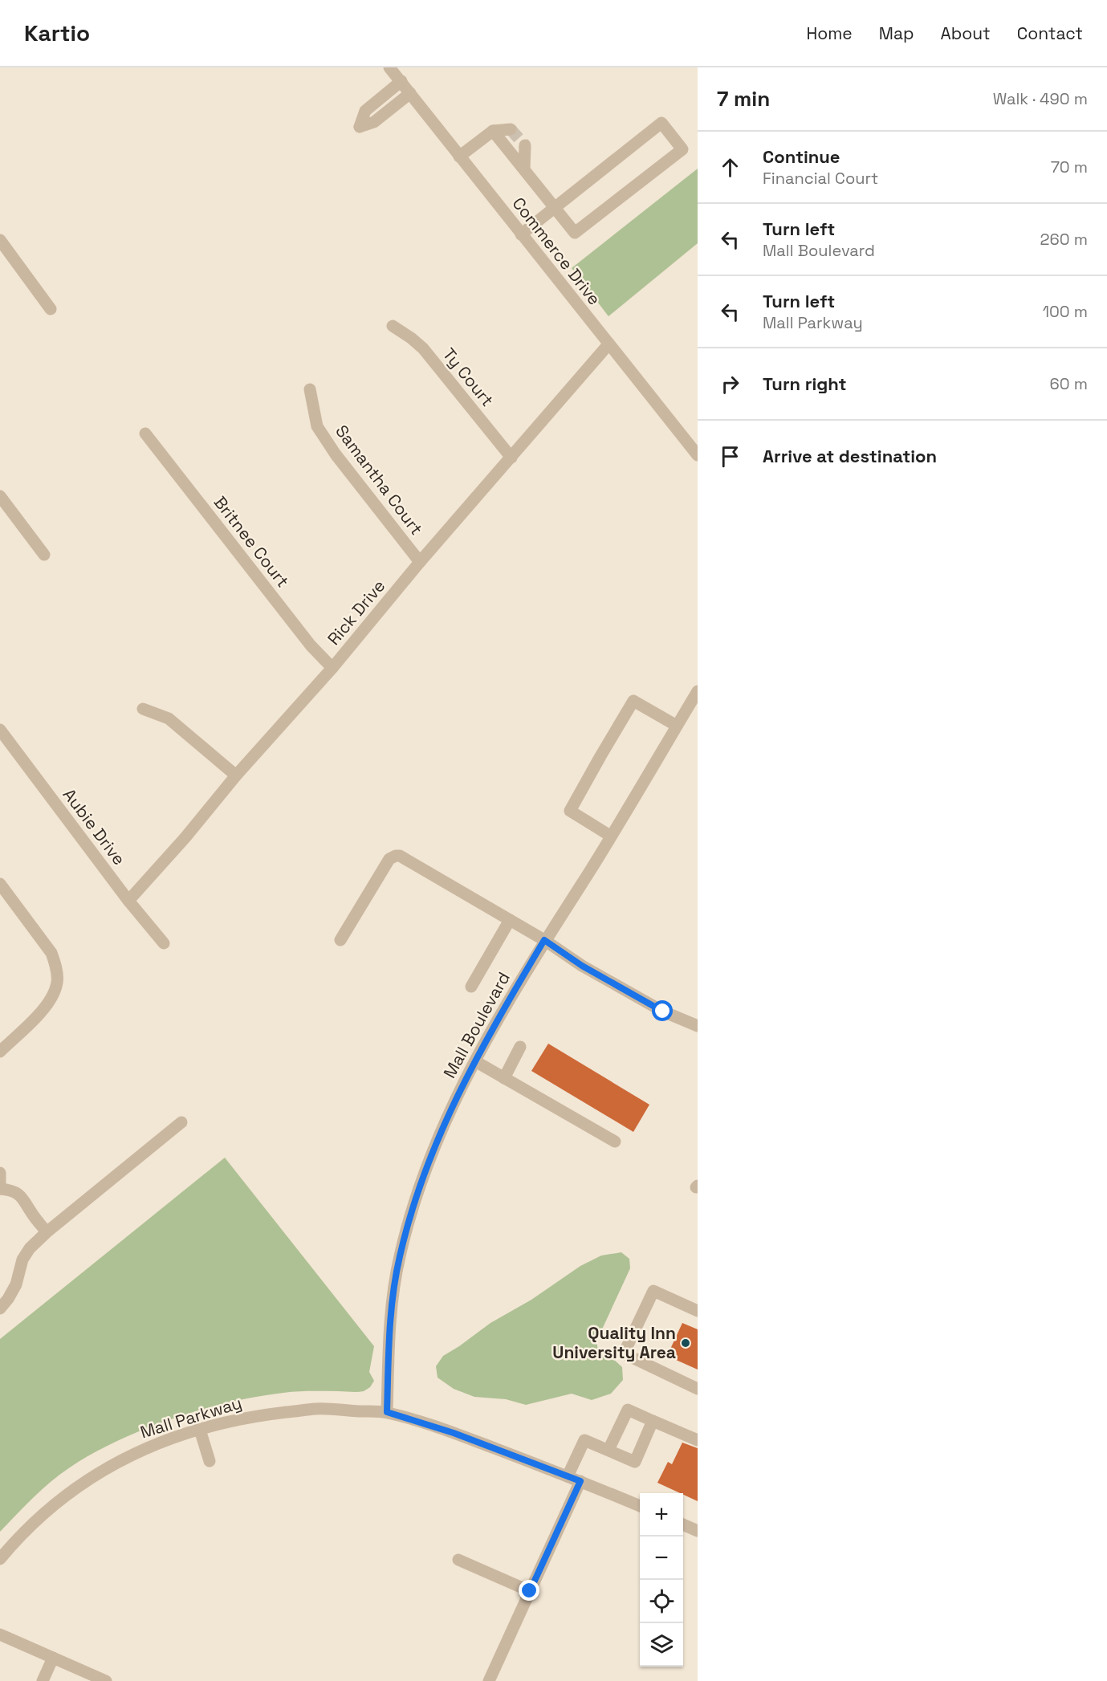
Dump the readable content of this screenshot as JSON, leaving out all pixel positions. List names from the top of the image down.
{
  "streets": {
    "street": [
      "Commerce Drive",
      "Ty Court",
      "Samantha Court",
      "Britnee Court",
      "Rick Drive",
      "Aubie Drive",
      "Mall Boulevard",
      "Mall Parkway"
    ]
  },
  "crossings": [
    ["Commerce Drive", "Rick Drive"],
    ["Ty Court", "Rick Drive"],
    ["Samantha Court", "Rick Drive"],
    ["Britnee Court", "Rick Drive"],
    ["Rick Drive", "Aubie Drive"],
    ["Mall Boulevard", "Mall Parkway"]
  ],
  "places": ["Quality Inn University Area"],
  "page": {
    "header": "Kartio",
    "nav": [
      "Home",
      "Map",
      "About",
      "Contact"
    ],
    "heading": ["7 min", "Walk · 490 m"],
    "list": [
      ["Continue", "Financial Court", "70 m"],
      ["Turn left", "Mall Boulevard", "260 m"],
      ["Turn left", "Mall Parkway", "100 m"],
      ["Turn right", "60 m"],
      "Arrive at destination"
    ],
    "map_buttons": ["+", "−"]
  }
}
